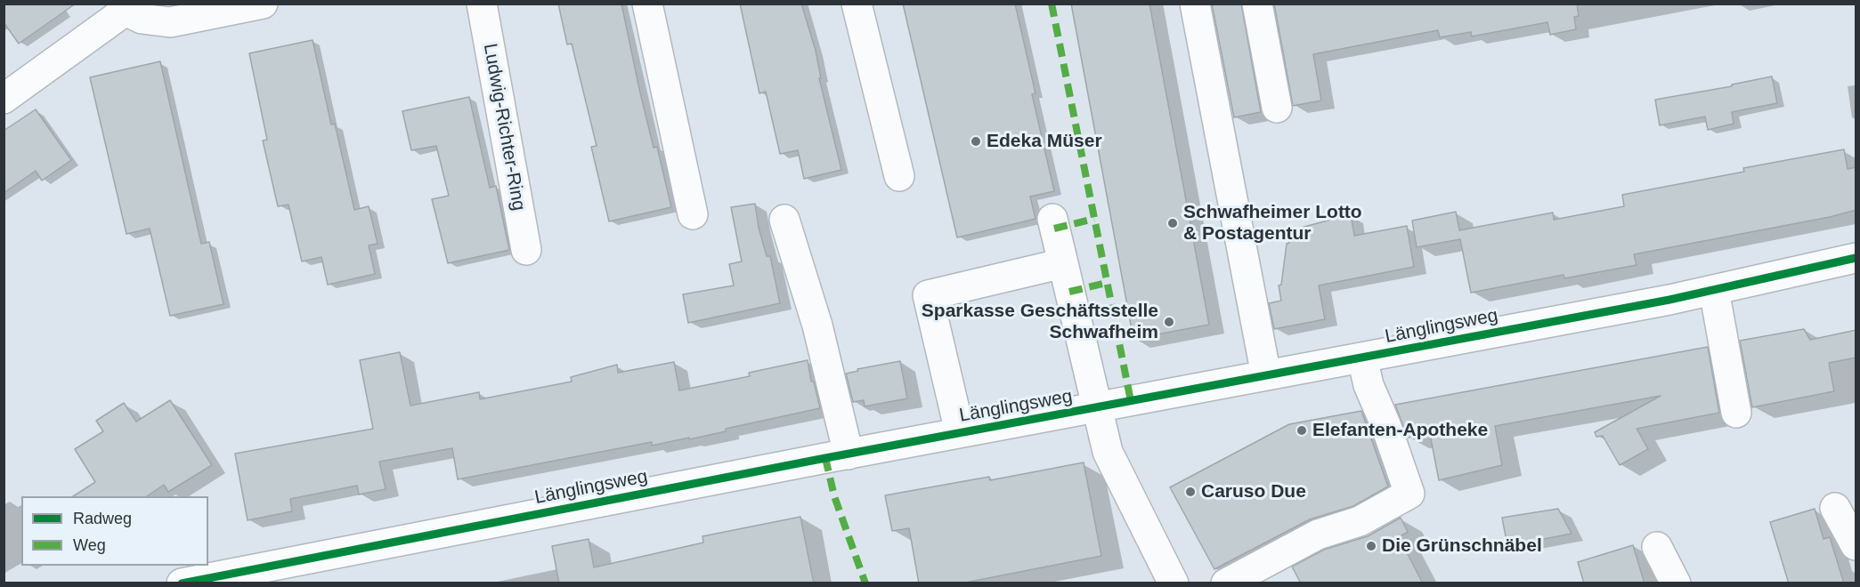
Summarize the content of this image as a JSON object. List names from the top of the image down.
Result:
{
  "streets": {
    "street": ["Ludwig-Richter-Ring", "Länglingsweg"]
  },
  "places": [
    "Edeka Müser",
    "Schwafheimer Lotto & Postagentur",
    "Sparkasse Geschäftsstelle Schwafheim",
    "Elefanten-Apotheke",
    "Caruso Due",
    "Die Grünschnäbel"
  ],
  "legend": ["Radweg", "Weg"]
}
